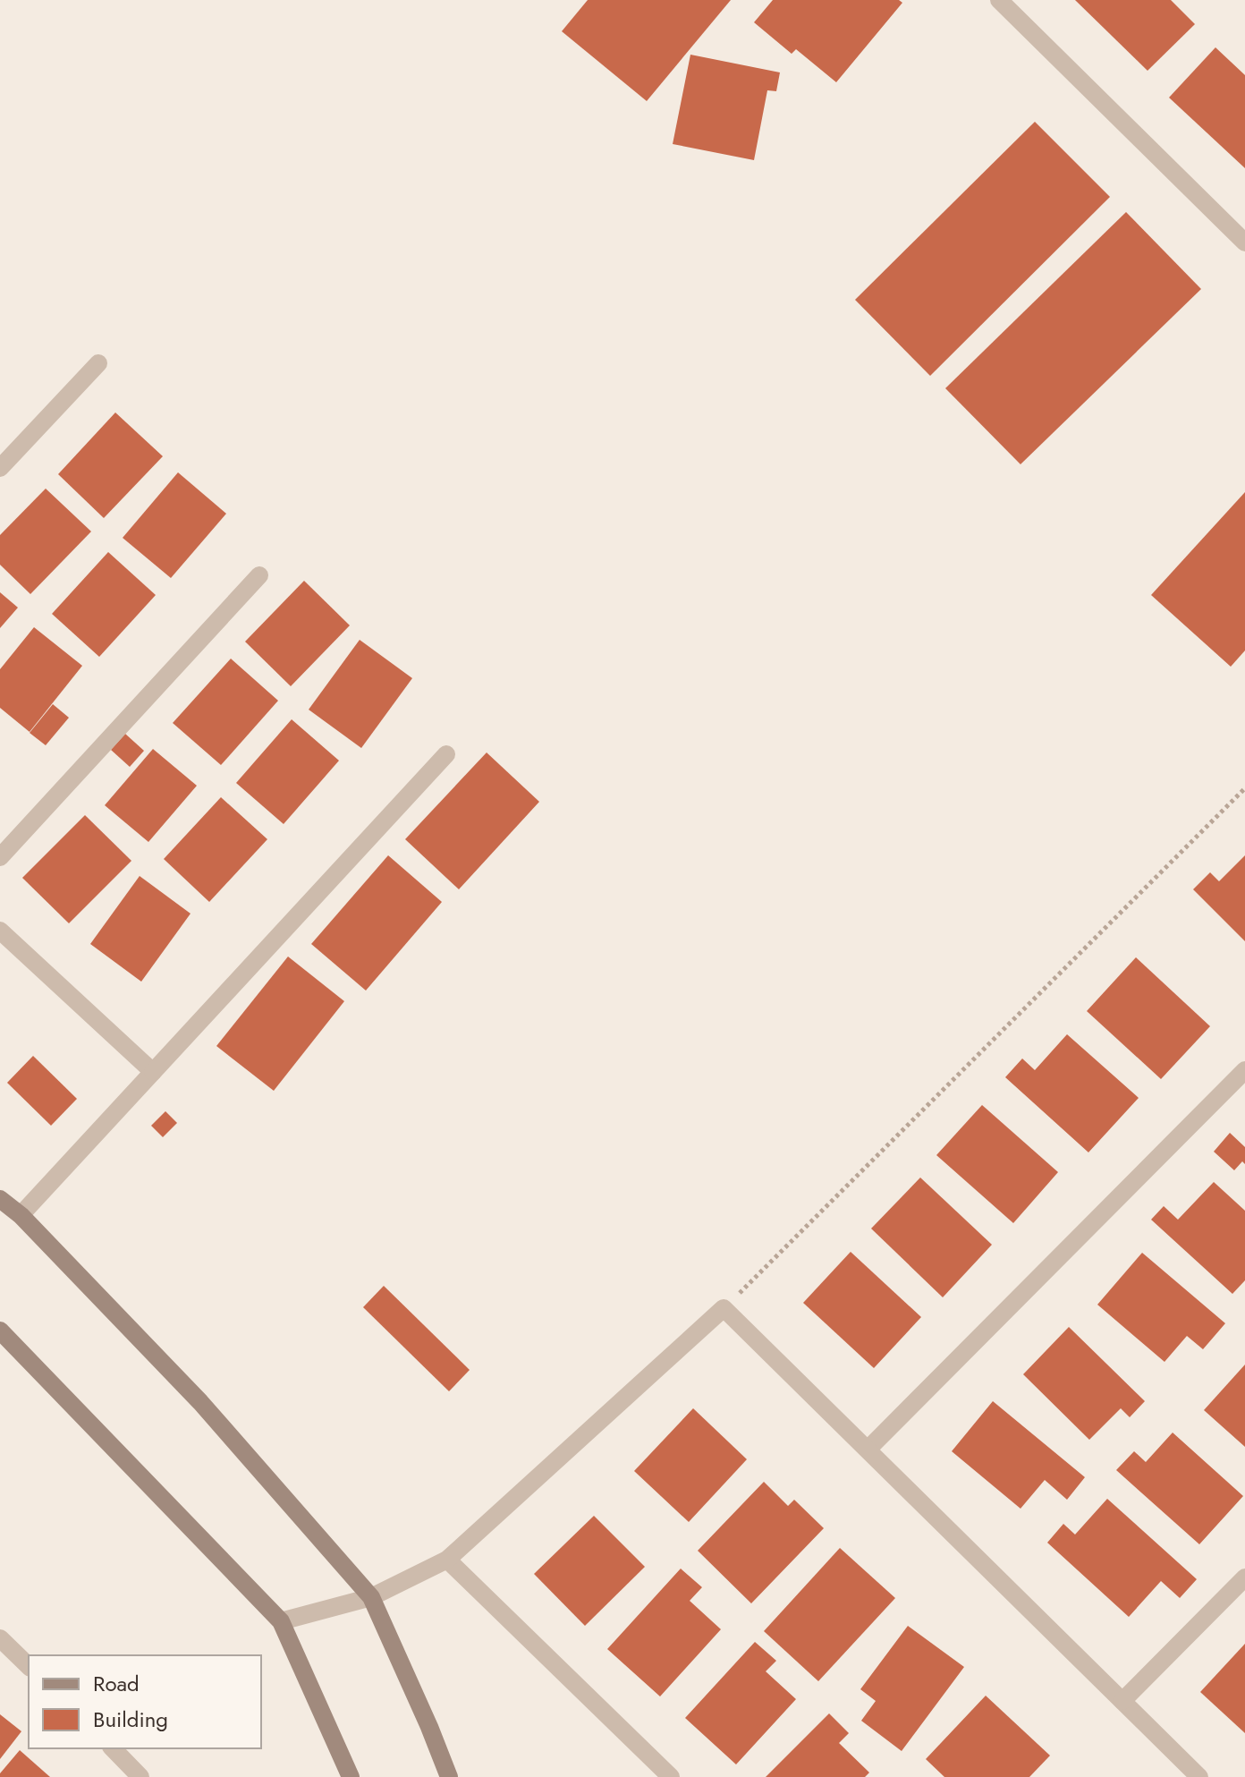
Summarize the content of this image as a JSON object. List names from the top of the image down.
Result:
{
  "legend": ["Road", "Building"]
}
